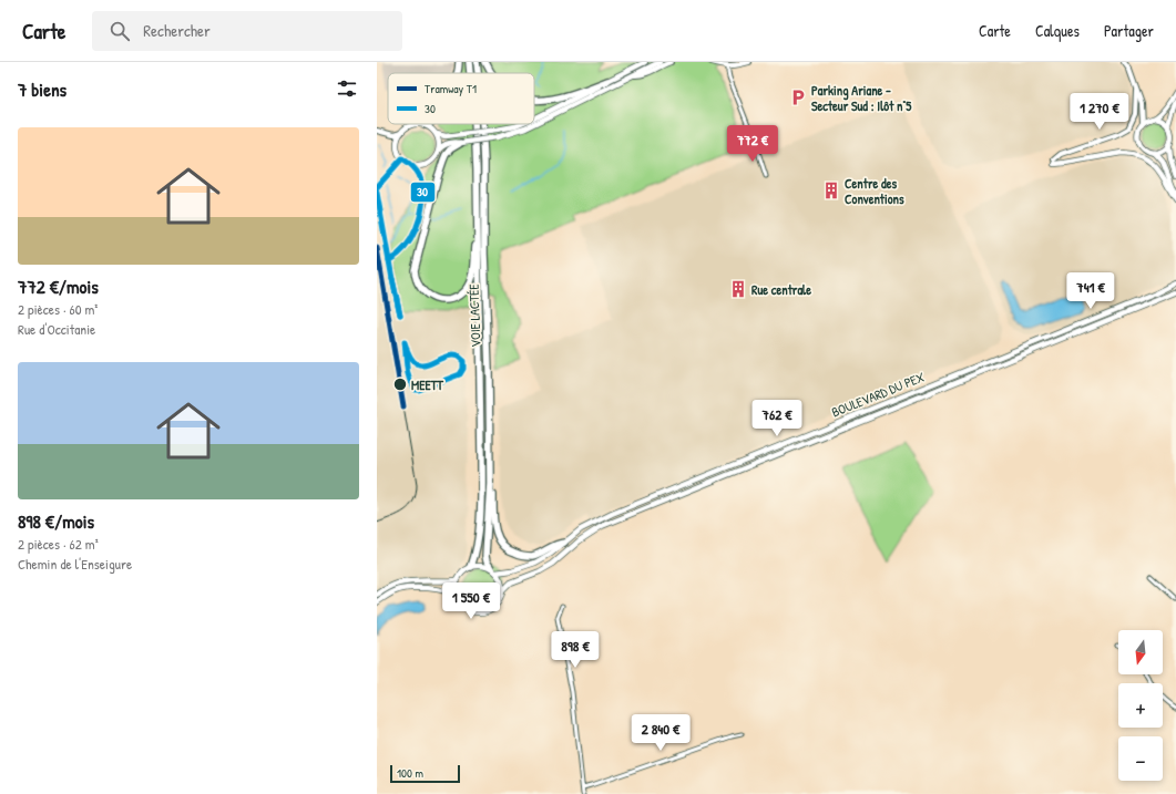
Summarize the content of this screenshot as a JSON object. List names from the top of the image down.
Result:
{
  "streets": {
    "highway": ["VOIE LACTÉE"],
    "main road": ["BOULEVARD DU PEX"]
  },
  "crossings": [
    ["VOIE LACTÉE", "BOULEVARD DU PEX"]
  ],
  "places": {
    "parking": ["Parking Ariane - Secteur Sud : Ilôt n°5"],
    "building": ["Centre des Conventions", "Rue centrale"],
    "other": ["MEETT"]
  },
  "lines": ["transit line 30", "tram line T1"],
  "legend": ["Tramway T1", "30"],
  "scale_bar": "100 m",
  "north": "bottom",
  "page": {
    "header": "Carte",
    "search": "Rechercher",
    "nav": ["Carte", "Calques", "Partager"],
    "heading": "7 biens",
    "price": [
      "1 270 €",
      "772 €",
      "741 €",
      "762 €",
      "1 550 €",
      "898 €",
      "2 840 €"
    ],
    "list": [
      {
        "name": "772 €/mois",
        "note": "2 pièces · 60 m² · Rue d'Occitanie"
      },
      {
        "name": "898 €/mois",
        "note": "2 pièces · 62 m² · Chemin de l'Enseigure"
      }
    ],
    "map_buttons": ["+", "−"],
    "scale": "100 m"
  }
}
